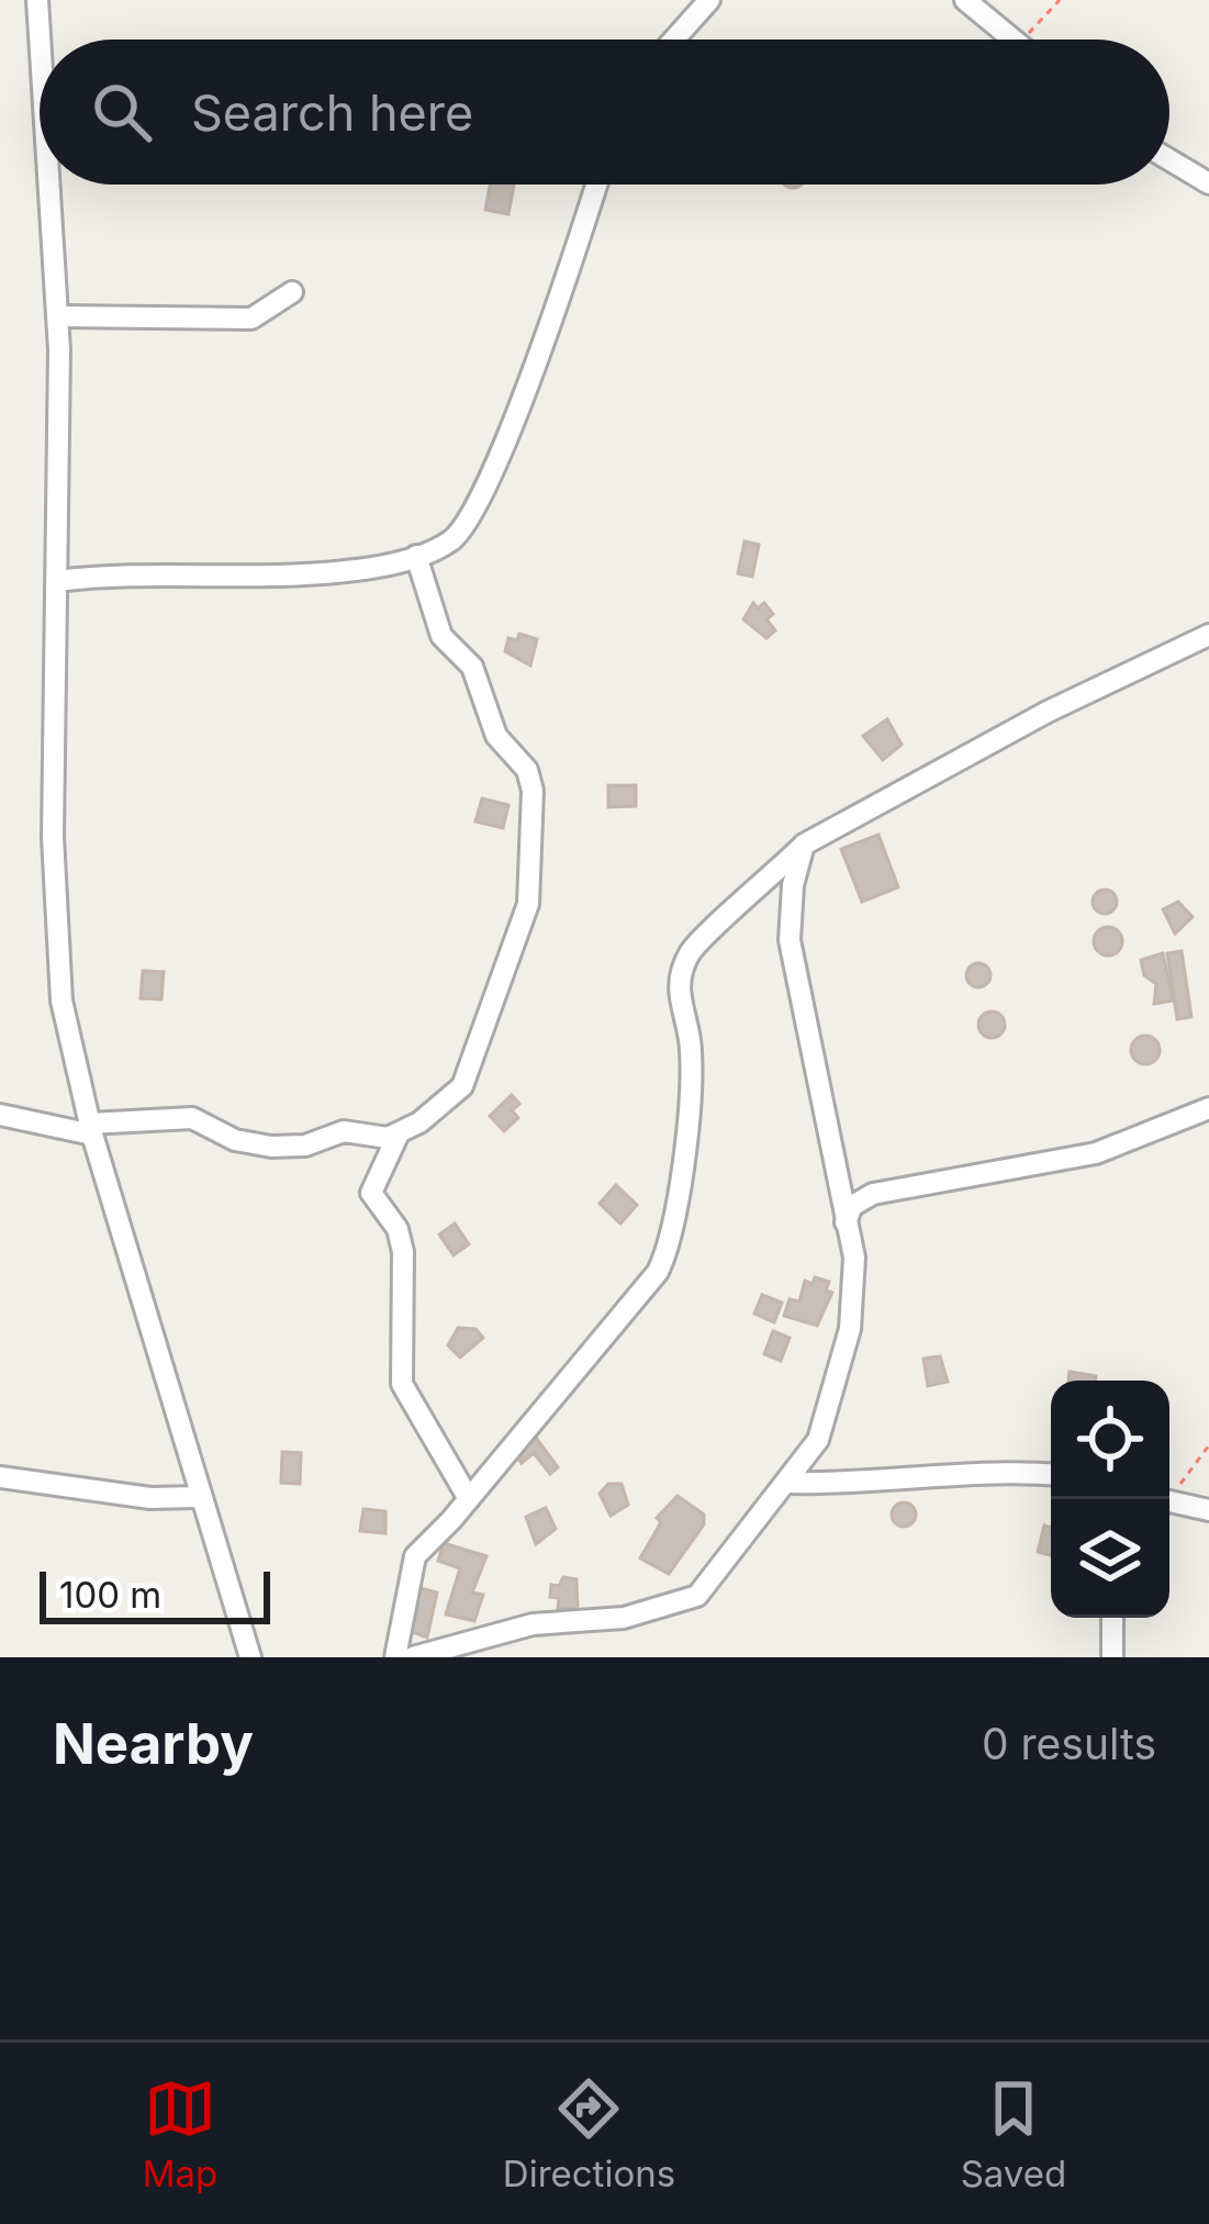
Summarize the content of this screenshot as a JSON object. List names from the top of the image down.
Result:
{
  "scale_bar": "100 m",
  "page": {
    "search": "Search here",
    "scale": "100 m",
    "heading": ["Nearby", "0 results"],
    "nav": ["Map", "Directions", "Saved"]
  }
}
